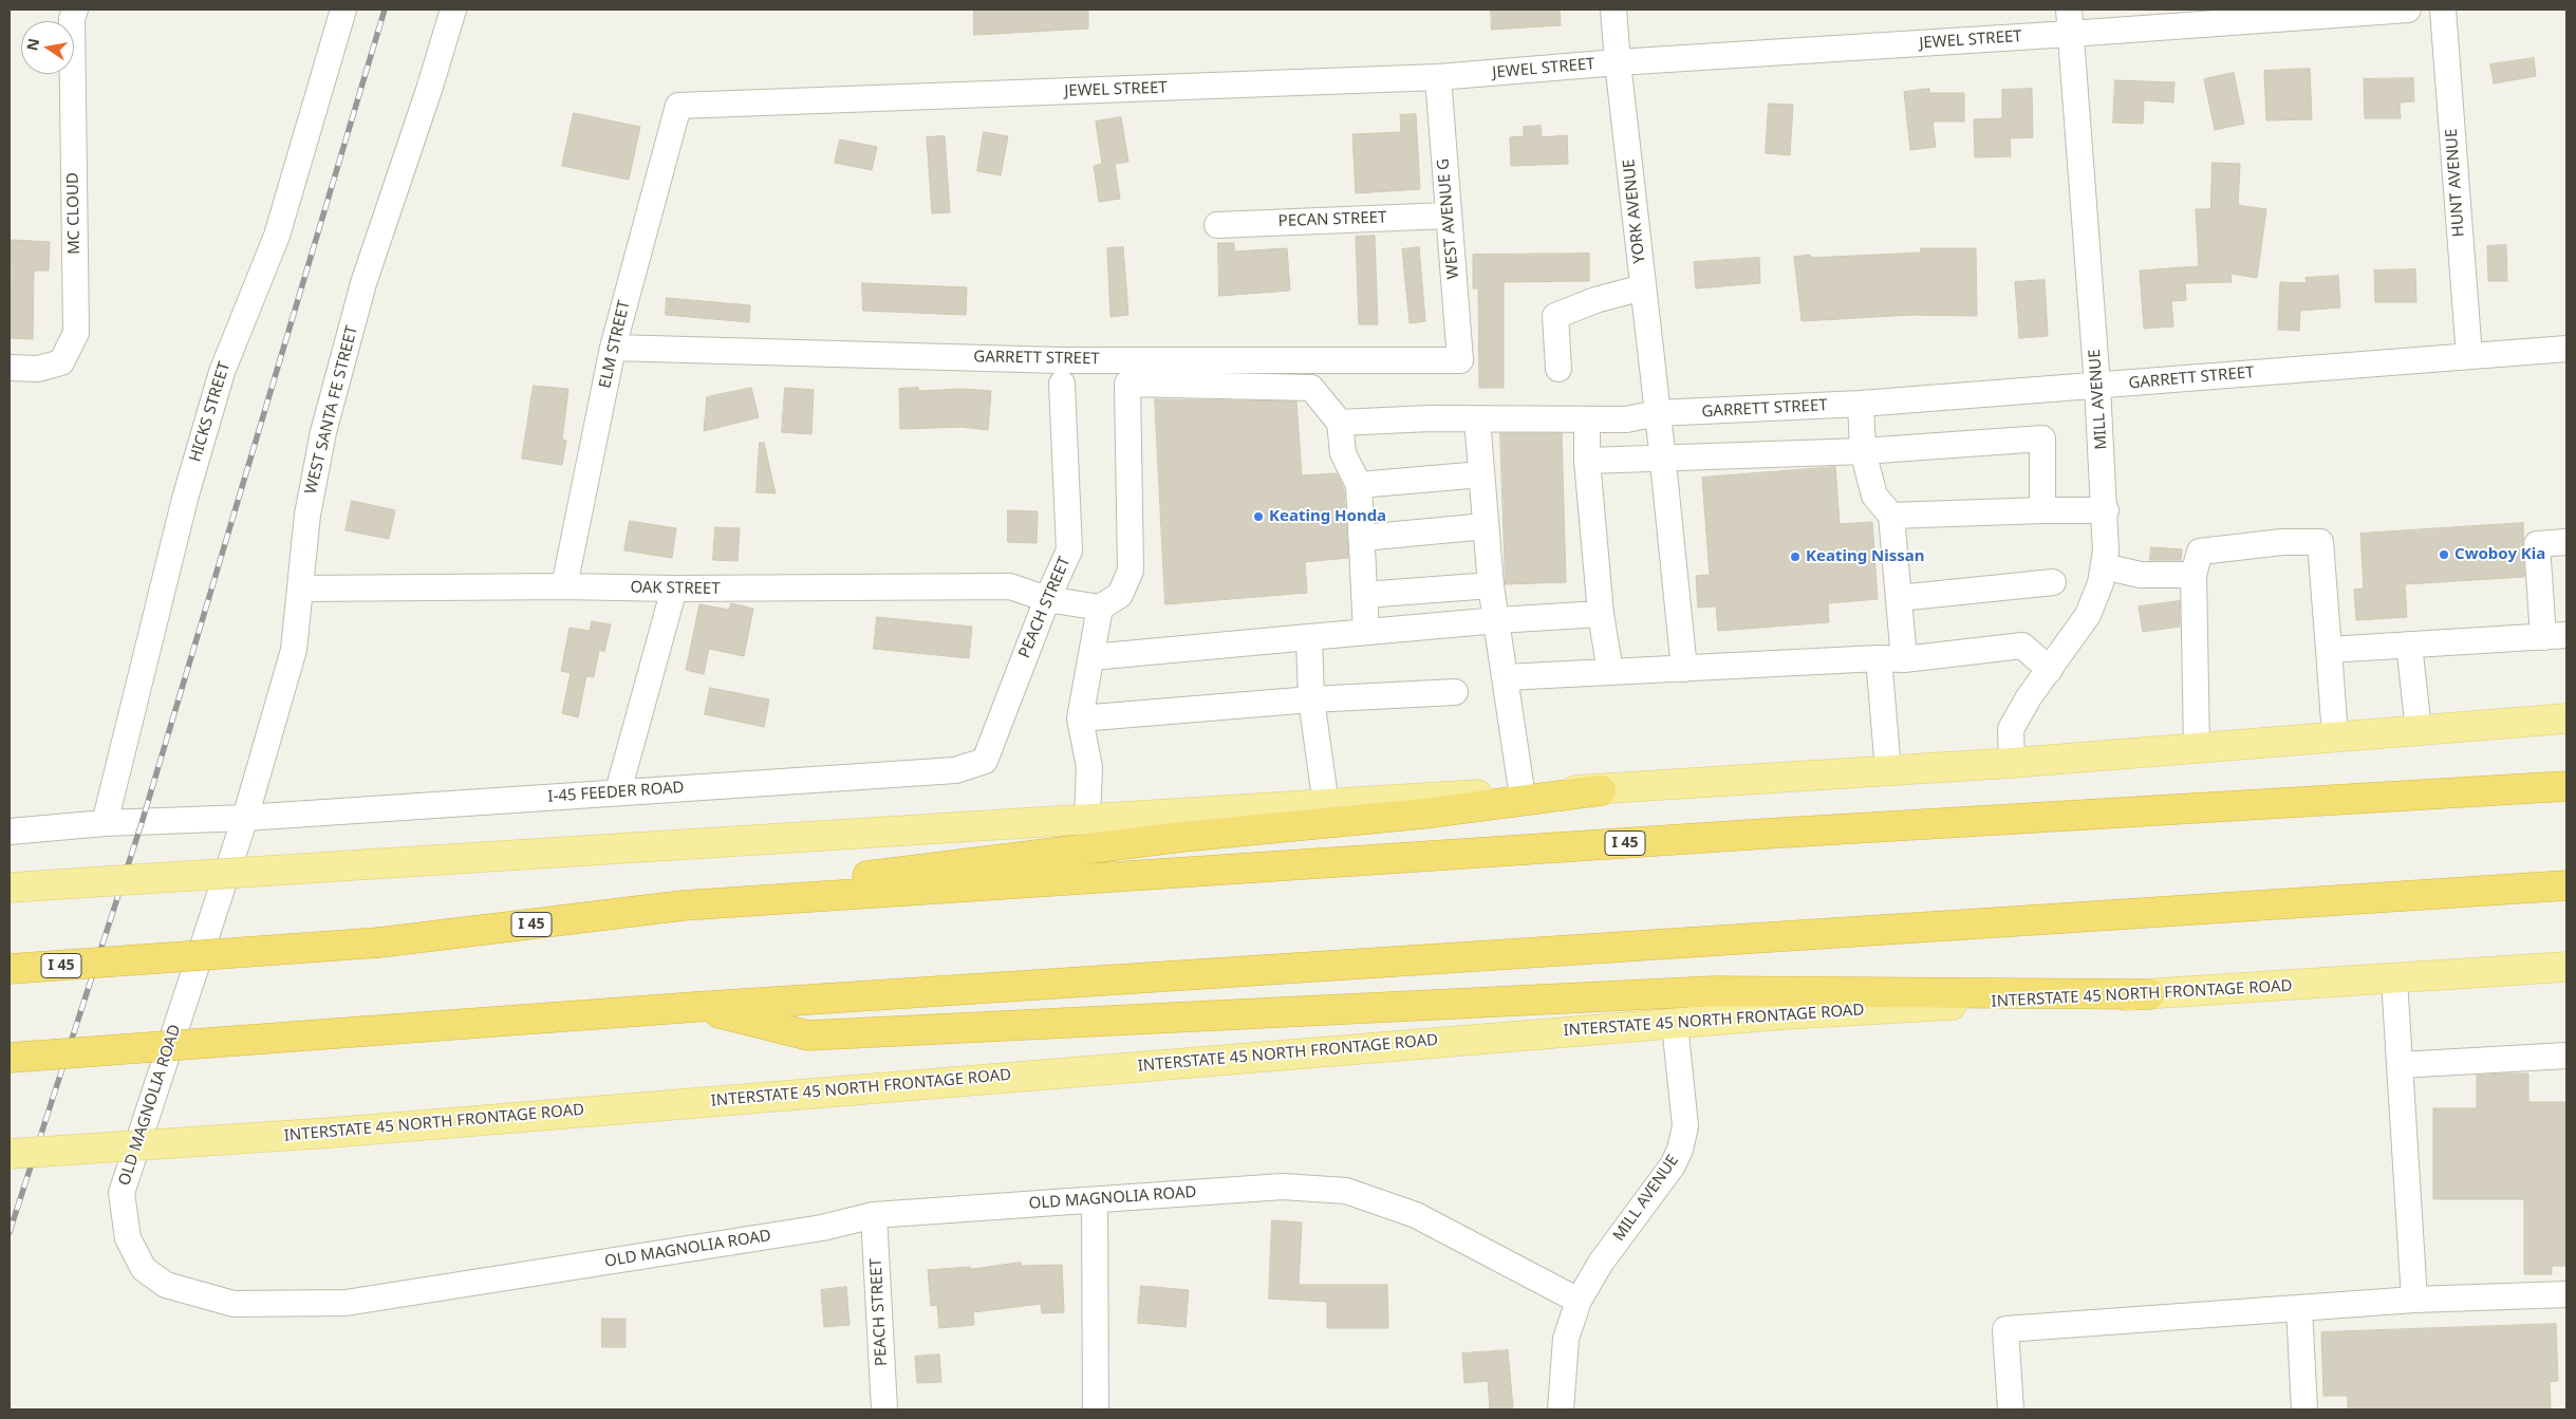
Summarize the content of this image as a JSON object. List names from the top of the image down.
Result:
{
  "streets": {
    "highway": ["I 45"],
    "main road": ["INTERSTATE 45 NORTH FRONTAGE ROAD"],
    "street": [
      "JEWEL STREET",
      "HUNT AVENUE",
      "YORK AVENUE",
      "MC CLOUD",
      "WEST AVENUE G",
      "PECAN STREET",
      "ELM STREET",
      "GARRETT STREET",
      "MILL AVENUE",
      "WEST SANTA FE STREET",
      "HICKS STREET",
      "OAK STREET",
      "PEACH STREET",
      "I-45 FEEDER ROAD",
      "OLD MAGNOLIA ROAD"
    ]
  },
  "crossings": [
    ["JEWEL STREET", "YORK AVENUE"],
    ["JEWEL STREET", "WEST AVENUE G"],
    ["JEWEL STREET", "ELM STREET"],
    ["JEWEL STREET", "MILL AVENUE"],
    ["HUNT AVENUE", "GARRETT STREET"],
    ["YORK AVENUE", "GARRETT STREET"],
    ["WEST AVENUE G", "PECAN STREET"],
    ["WEST AVENUE G", "GARRETT STREET"],
    ["ELM STREET", "GARRETT STREET"],
    ["ELM STREET", "OAK STREET"],
    ["GARRETT STREET", "MILL AVENUE"],
    ["MILL AVENUE", "INTERSTATE 45 NORTH FRONTAGE ROAD"],
    ["MILL AVENUE", "OLD MAGNOLIA ROAD"],
    ["WEST SANTA FE STREET", "OAK STREET"],
    ["WEST SANTA FE STREET", "I-45 FEEDER ROAD"],
    ["WEST SANTA FE STREET", "OLD MAGNOLIA ROAD"],
    ["HICKS STREET", "I-45 FEEDER ROAD"],
    ["OAK STREET", "PEACH STREET"],
    ["PEACH STREET", "I-45 FEEDER ROAD"],
    ["PEACH STREET", "OLD MAGNOLIA ROAD"],
    ["I-45 FEEDER ROAD", "OLD MAGNOLIA ROAD"]
  ],
  "places": ["Keating Honda", "Cwoboy Kia", "Keating Nissan"],
  "north": "left"
}
